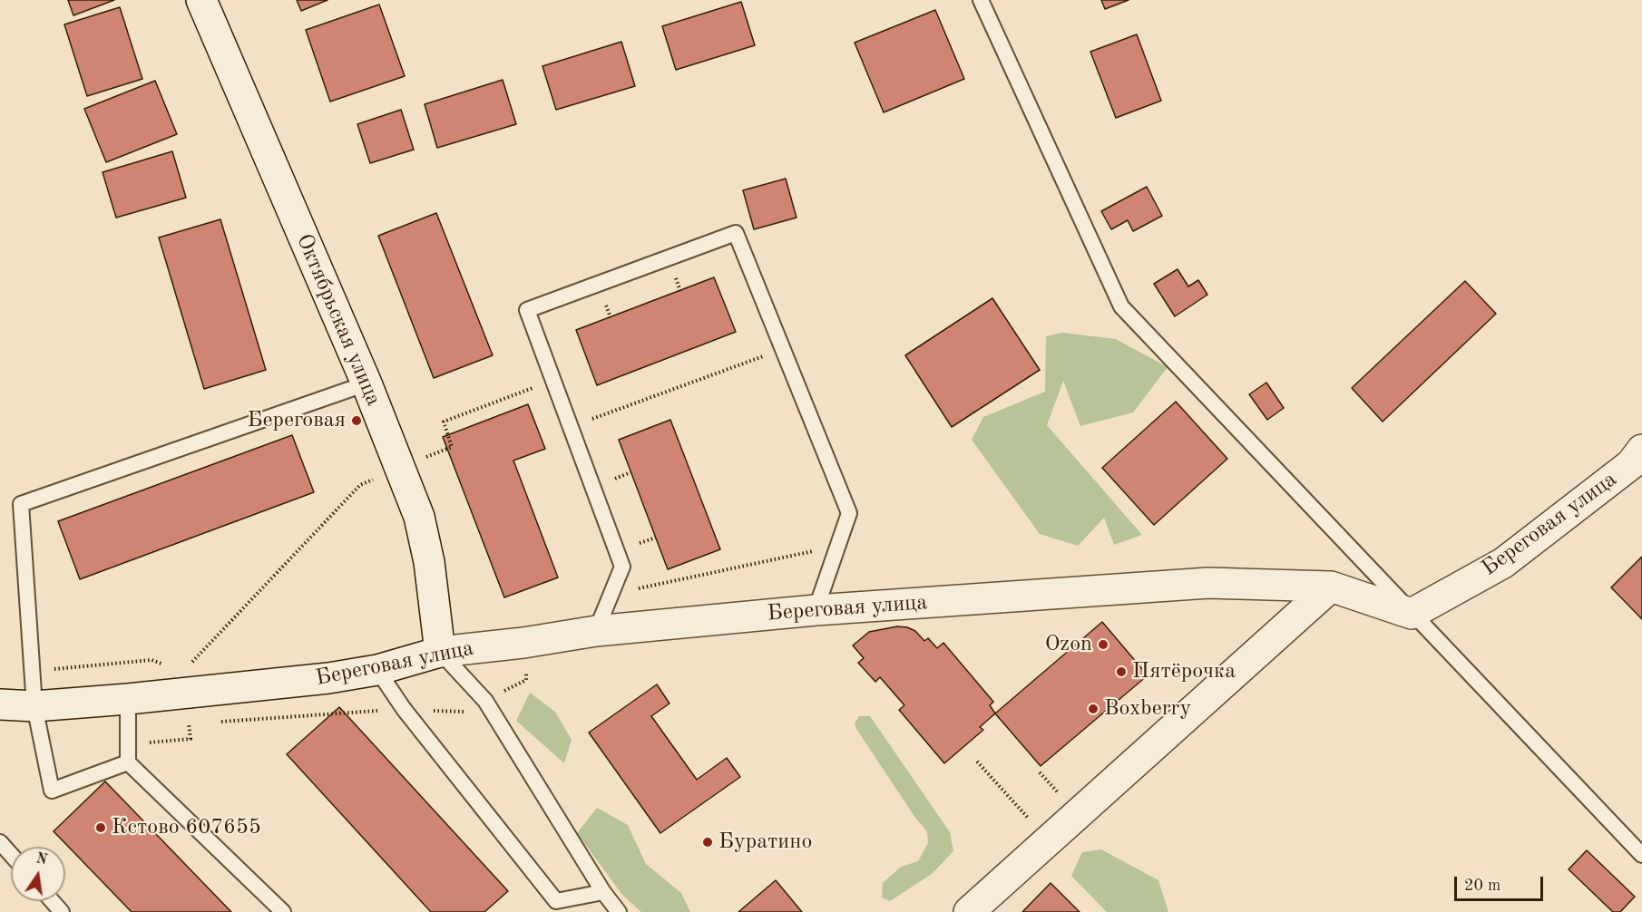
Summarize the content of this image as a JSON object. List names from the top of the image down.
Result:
{
  "streets": {
    "street": ["Октябрьская улица", "Береговая улица"]
  },
  "crossings": [
    ["Октябрьская улица", "Береговая улица"]
  ],
  "places": [
    "Береговая",
    "Ozon",
    "Пятёрочка",
    "Boxberry",
    "Кстово 607655",
    "Буратино"
  ],
  "scale_bar": "20 m",
  "north": "top"
}
